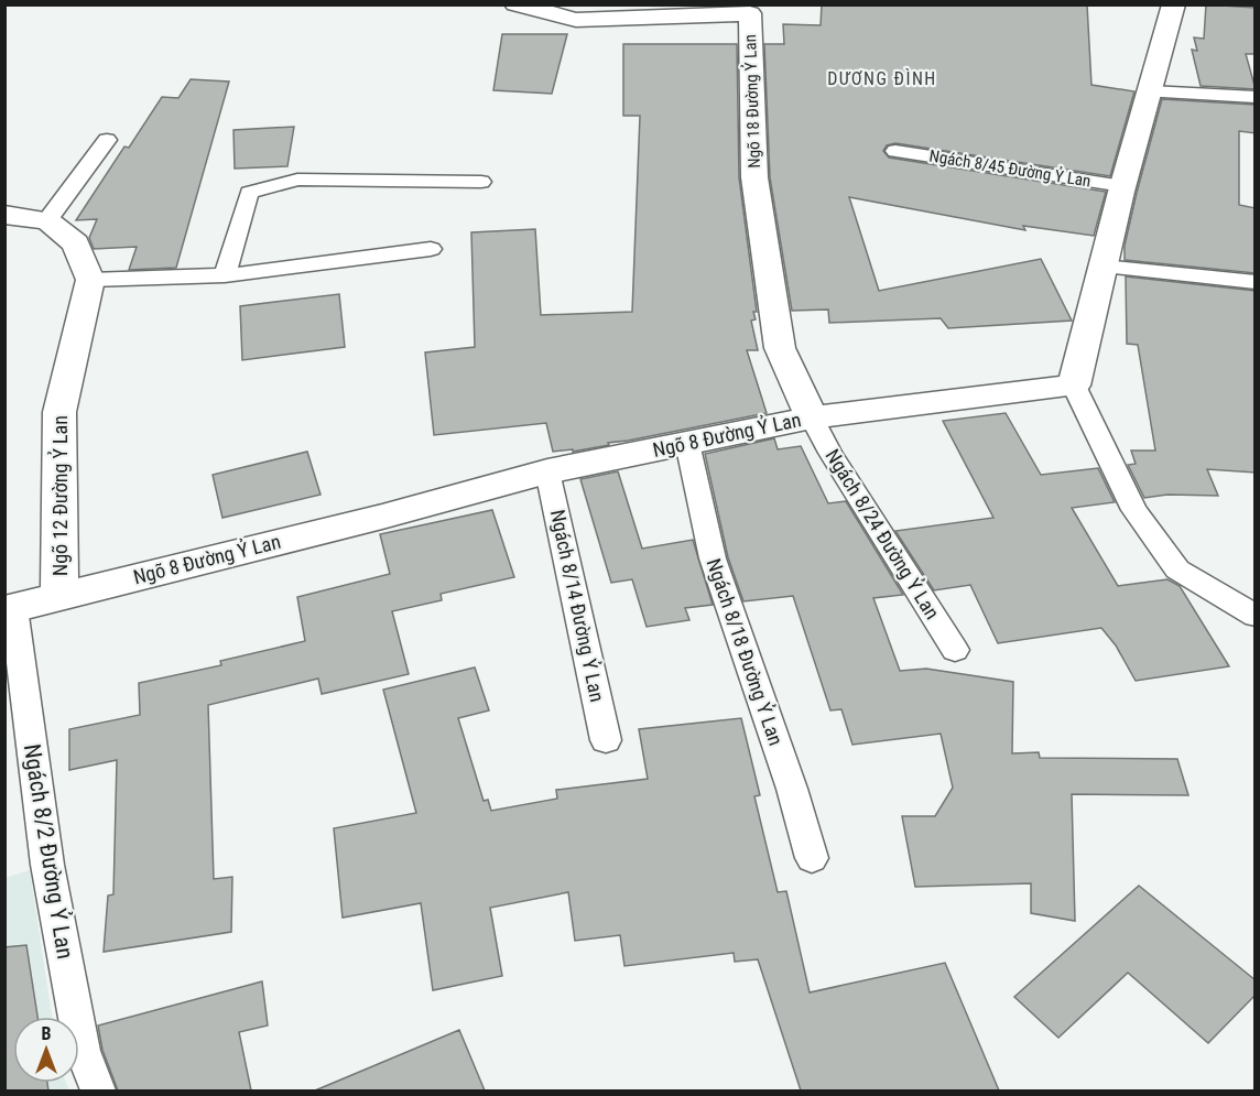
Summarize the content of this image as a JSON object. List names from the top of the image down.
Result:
{
  "streets": {
    "street": ["Ngõ 18 Đường Ỷ Lan", "Ngõ 8 Đường Ỷ Lan", "Ngõ 12 Đường Ỷ Lan"],
    "lane": [
      "Ngách 8/45 Đường Ỷ Lan",
      "Ngách 8/24 Đường Ỷ Lan",
      "Ngách 8/14 Đường Ỷ Lan",
      "Ngách 8/18 Đường Ỷ Lan",
      "Ngách 8/2 Đường Ỷ Lan"
    ]
  },
  "crossings": [
    ["Ngõ 18 Đường Ỷ Lan", "Ngõ 8 Đường Ỷ Lan"],
    ["Ngõ 18 Đường Ỷ Lan", "Ngách 8/24 Đường Ỷ Lan"],
    ["Ngõ 8 Đường Ỷ Lan", "Ngõ 12 Đường Ỷ Lan"],
    ["Ngõ 8 Đường Ỷ Lan", "Ngách 8/24 Đường Ỷ Lan"],
    ["Ngõ 8 Đường Ỷ Lan", "Ngách 8/14 Đường Ỷ Lan"],
    ["Ngõ 8 Đường Ỷ Lan", "Ngách 8/18 Đường Ỷ Lan"],
    ["Ngõ 8 Đường Ỷ Lan", "Ngách 8/2 Đường Ỷ Lan"]
  ],
  "districts": ["DƯƠNG ĐÌNH"],
  "north": "top"
}
